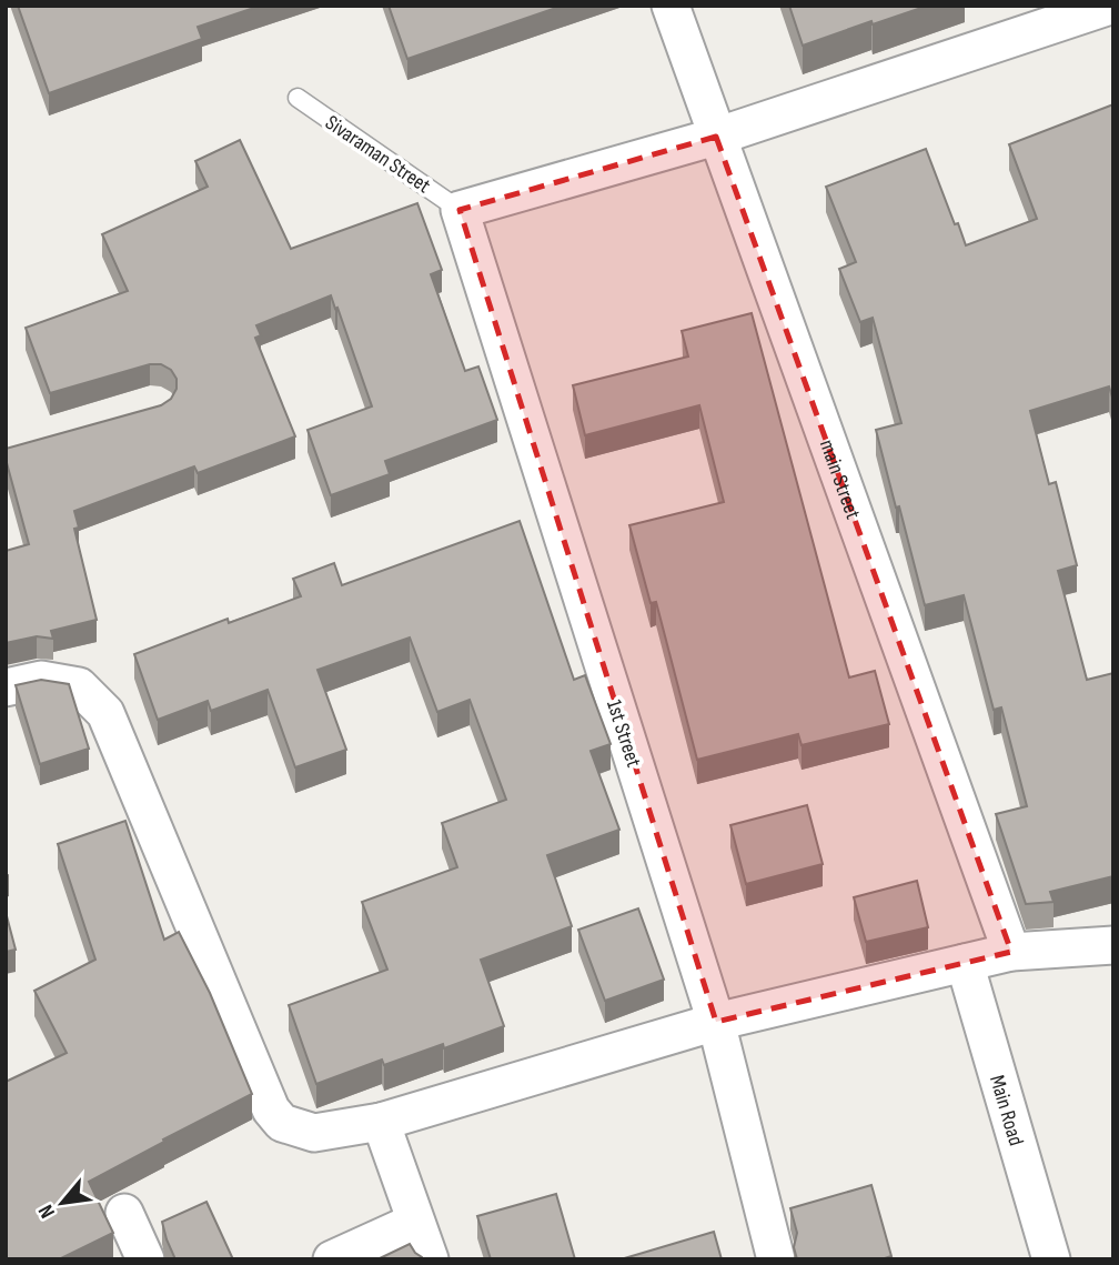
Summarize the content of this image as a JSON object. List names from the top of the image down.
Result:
{
  "streets": {
    "street": ["main Street", "1st Street", "Main Road"],
    "lane": ["Sivaraman Street"]
  },
  "crossings": [
    ["Sivaraman Street", "1st Street"]
  ],
  "north": "bottom left"
}
